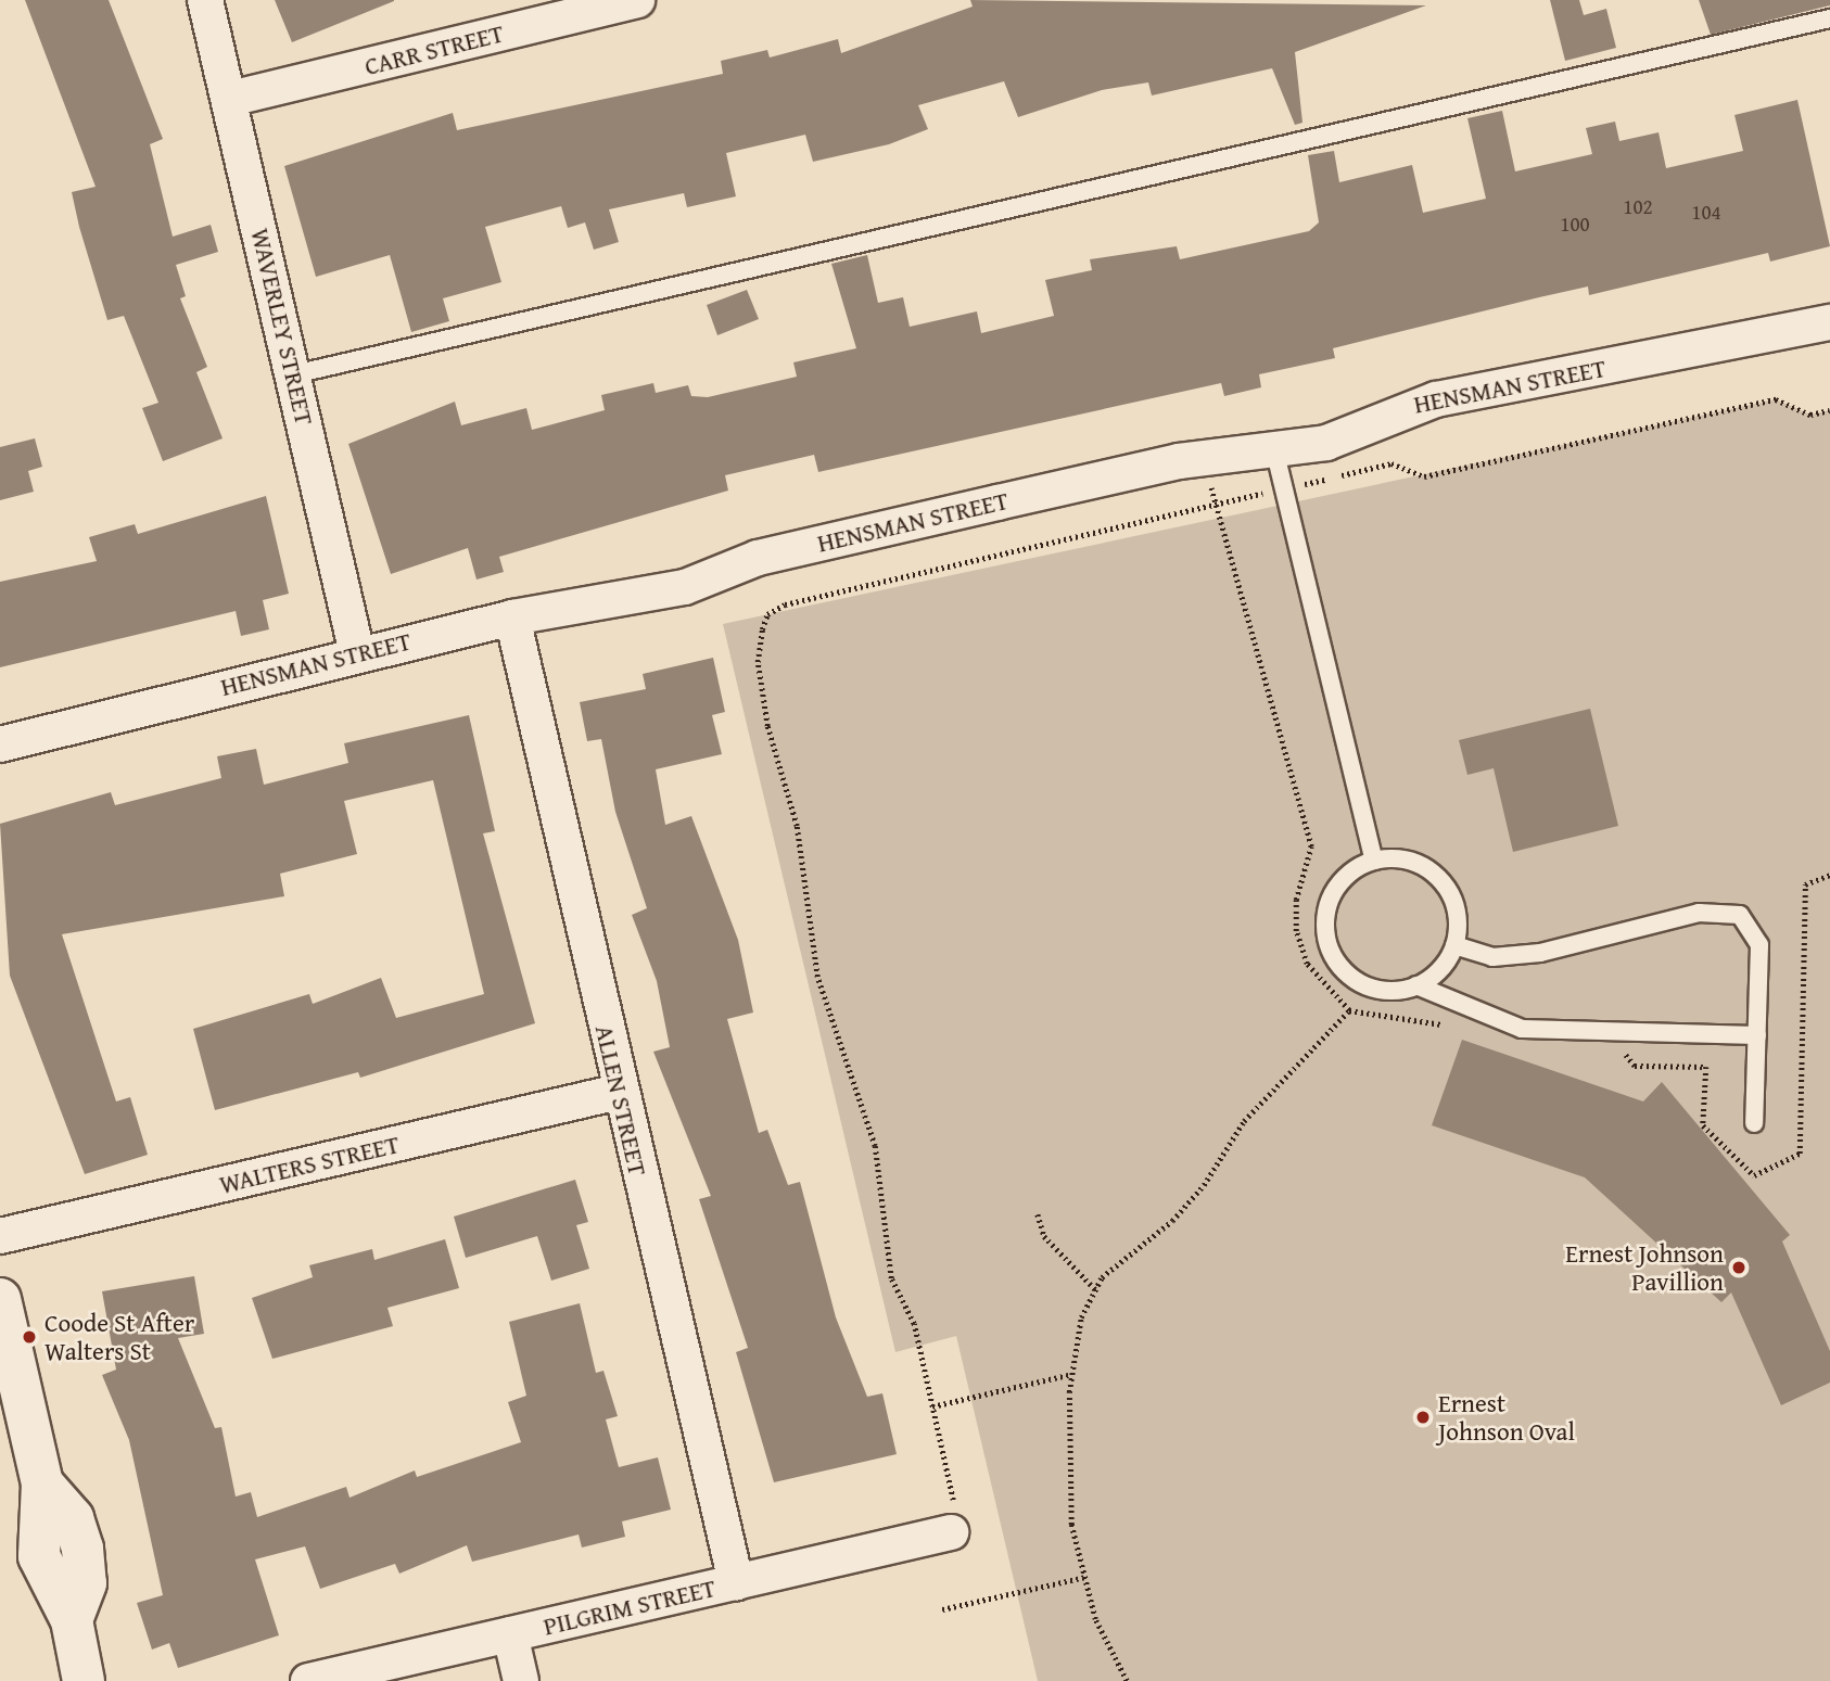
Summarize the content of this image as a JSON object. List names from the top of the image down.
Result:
{
  "streets": {
    "street": [
      "CARR STREET",
      "WAVERLEY STREET",
      "HENSMAN STREET",
      "ALLEN STREET",
      "WALTERS STREET",
      "PILGRIM STREET"
    ]
  },
  "crossings": [
    ["CARR STREET", "WAVERLEY STREET"],
    ["WAVERLEY STREET", "HENSMAN STREET"],
    ["HENSMAN STREET", "ALLEN STREET"],
    ["ALLEN STREET", "WALTERS STREET"],
    ["ALLEN STREET", "PILGRIM STREET"]
  ],
  "places": ["Ernest Johnson Pavillion", "Coode St After Walters St", "Ernest Johnson Oval"],
  "house_numbers": ["102", "104", "100"]
}
